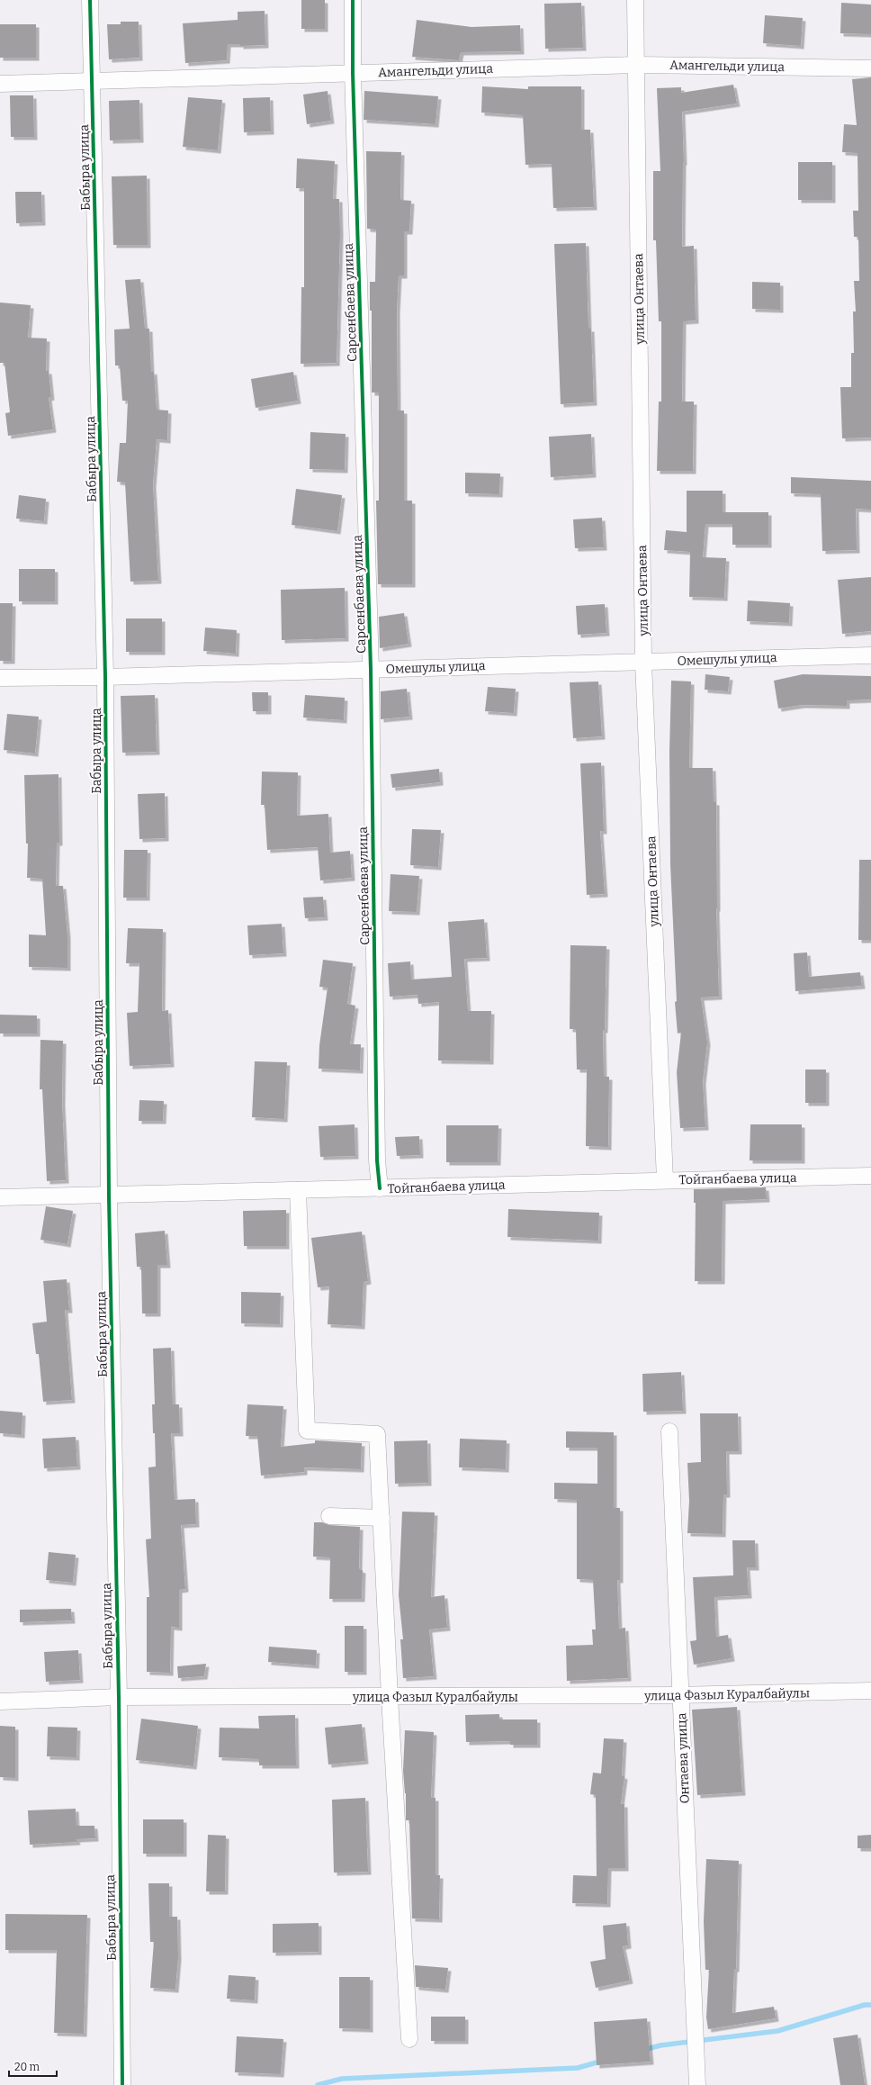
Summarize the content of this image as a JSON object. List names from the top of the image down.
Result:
{
  "streets": {
    "street": [
      "Амангельди улица",
      "Бабыра улица",
      "улица Онтаева",
      "Сарсенбаева улица",
      "Омешулы улица",
      "Тойганбаева улица",
      "улица Фазыл Куралбайулы",
      "Онтаева улица"
    ]
  },
  "crossings": [
    ["Амангельди улица", "Бабыра улица"],
    ["Амангельди улица", "улица Онтаева"],
    ["Амангельди улица", "Сарсенбаева улица"],
    ["Бабыра улица", "Омешулы улица"],
    ["Бабыра улица", "Тойганбаева улица"],
    ["Бабыра улица", "улица Фазыл Куралбайулы"],
    ["улица Онтаева", "Омешулы улица"],
    ["улица Онтаева", "Тойганбаева улица"],
    ["Сарсенбаева улица", "Омешулы улица"],
    ["Сарсенбаева улица", "Тойганбаева улица"],
    ["улица Фазыл Куралбайулы", "Онтаева улица"]
  ],
  "scale_bar": "20 m"
}
